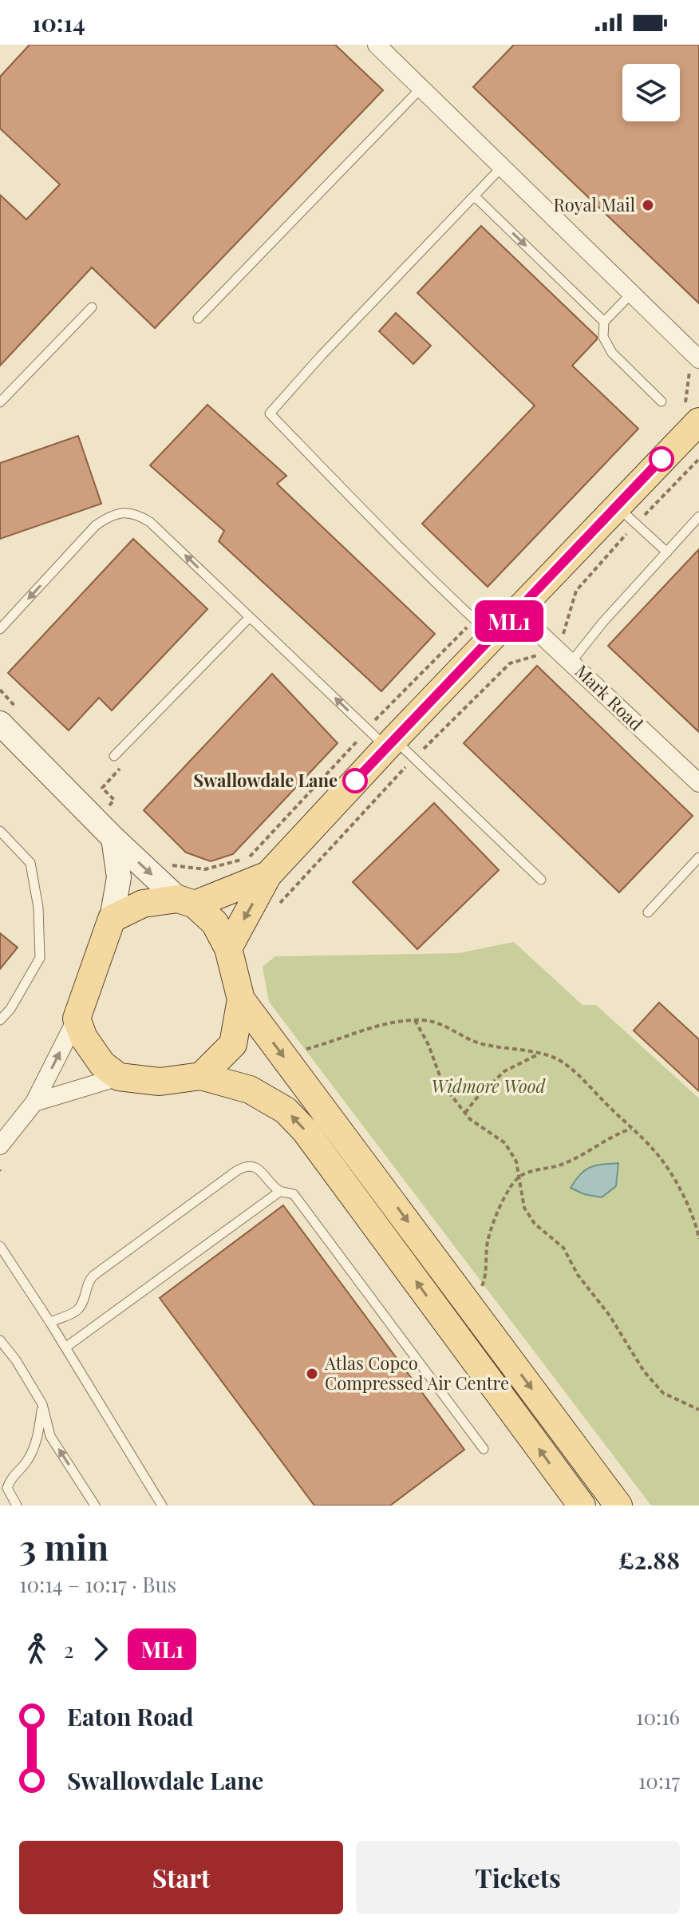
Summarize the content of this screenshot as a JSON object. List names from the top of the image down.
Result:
{
  "streets": {
    "street": ["Mark Road"]
  },
  "parks": ["Widmore Wood"],
  "places": ["Royal Mail", "Swallowdale Lane", "Atlas Copco Compressed Air Centre"],
  "lines": ["bus line ML1"],
  "page": {
    "status": "10:14",
    "on_map": "ML1",
    "heading": ["3 min", "10:14 – 10:17 · Bus", "£2.88"],
    "legs": ["2", "ML1"],
    "list": [
      {
        "name": "Eaton Road",
        "value": "10:16"
      },
      {
        "name": "Swallowdale Lane",
        "value": "10:17"
      }
    ],
    "buttons": ["Start", "Tickets"]
  }
}
